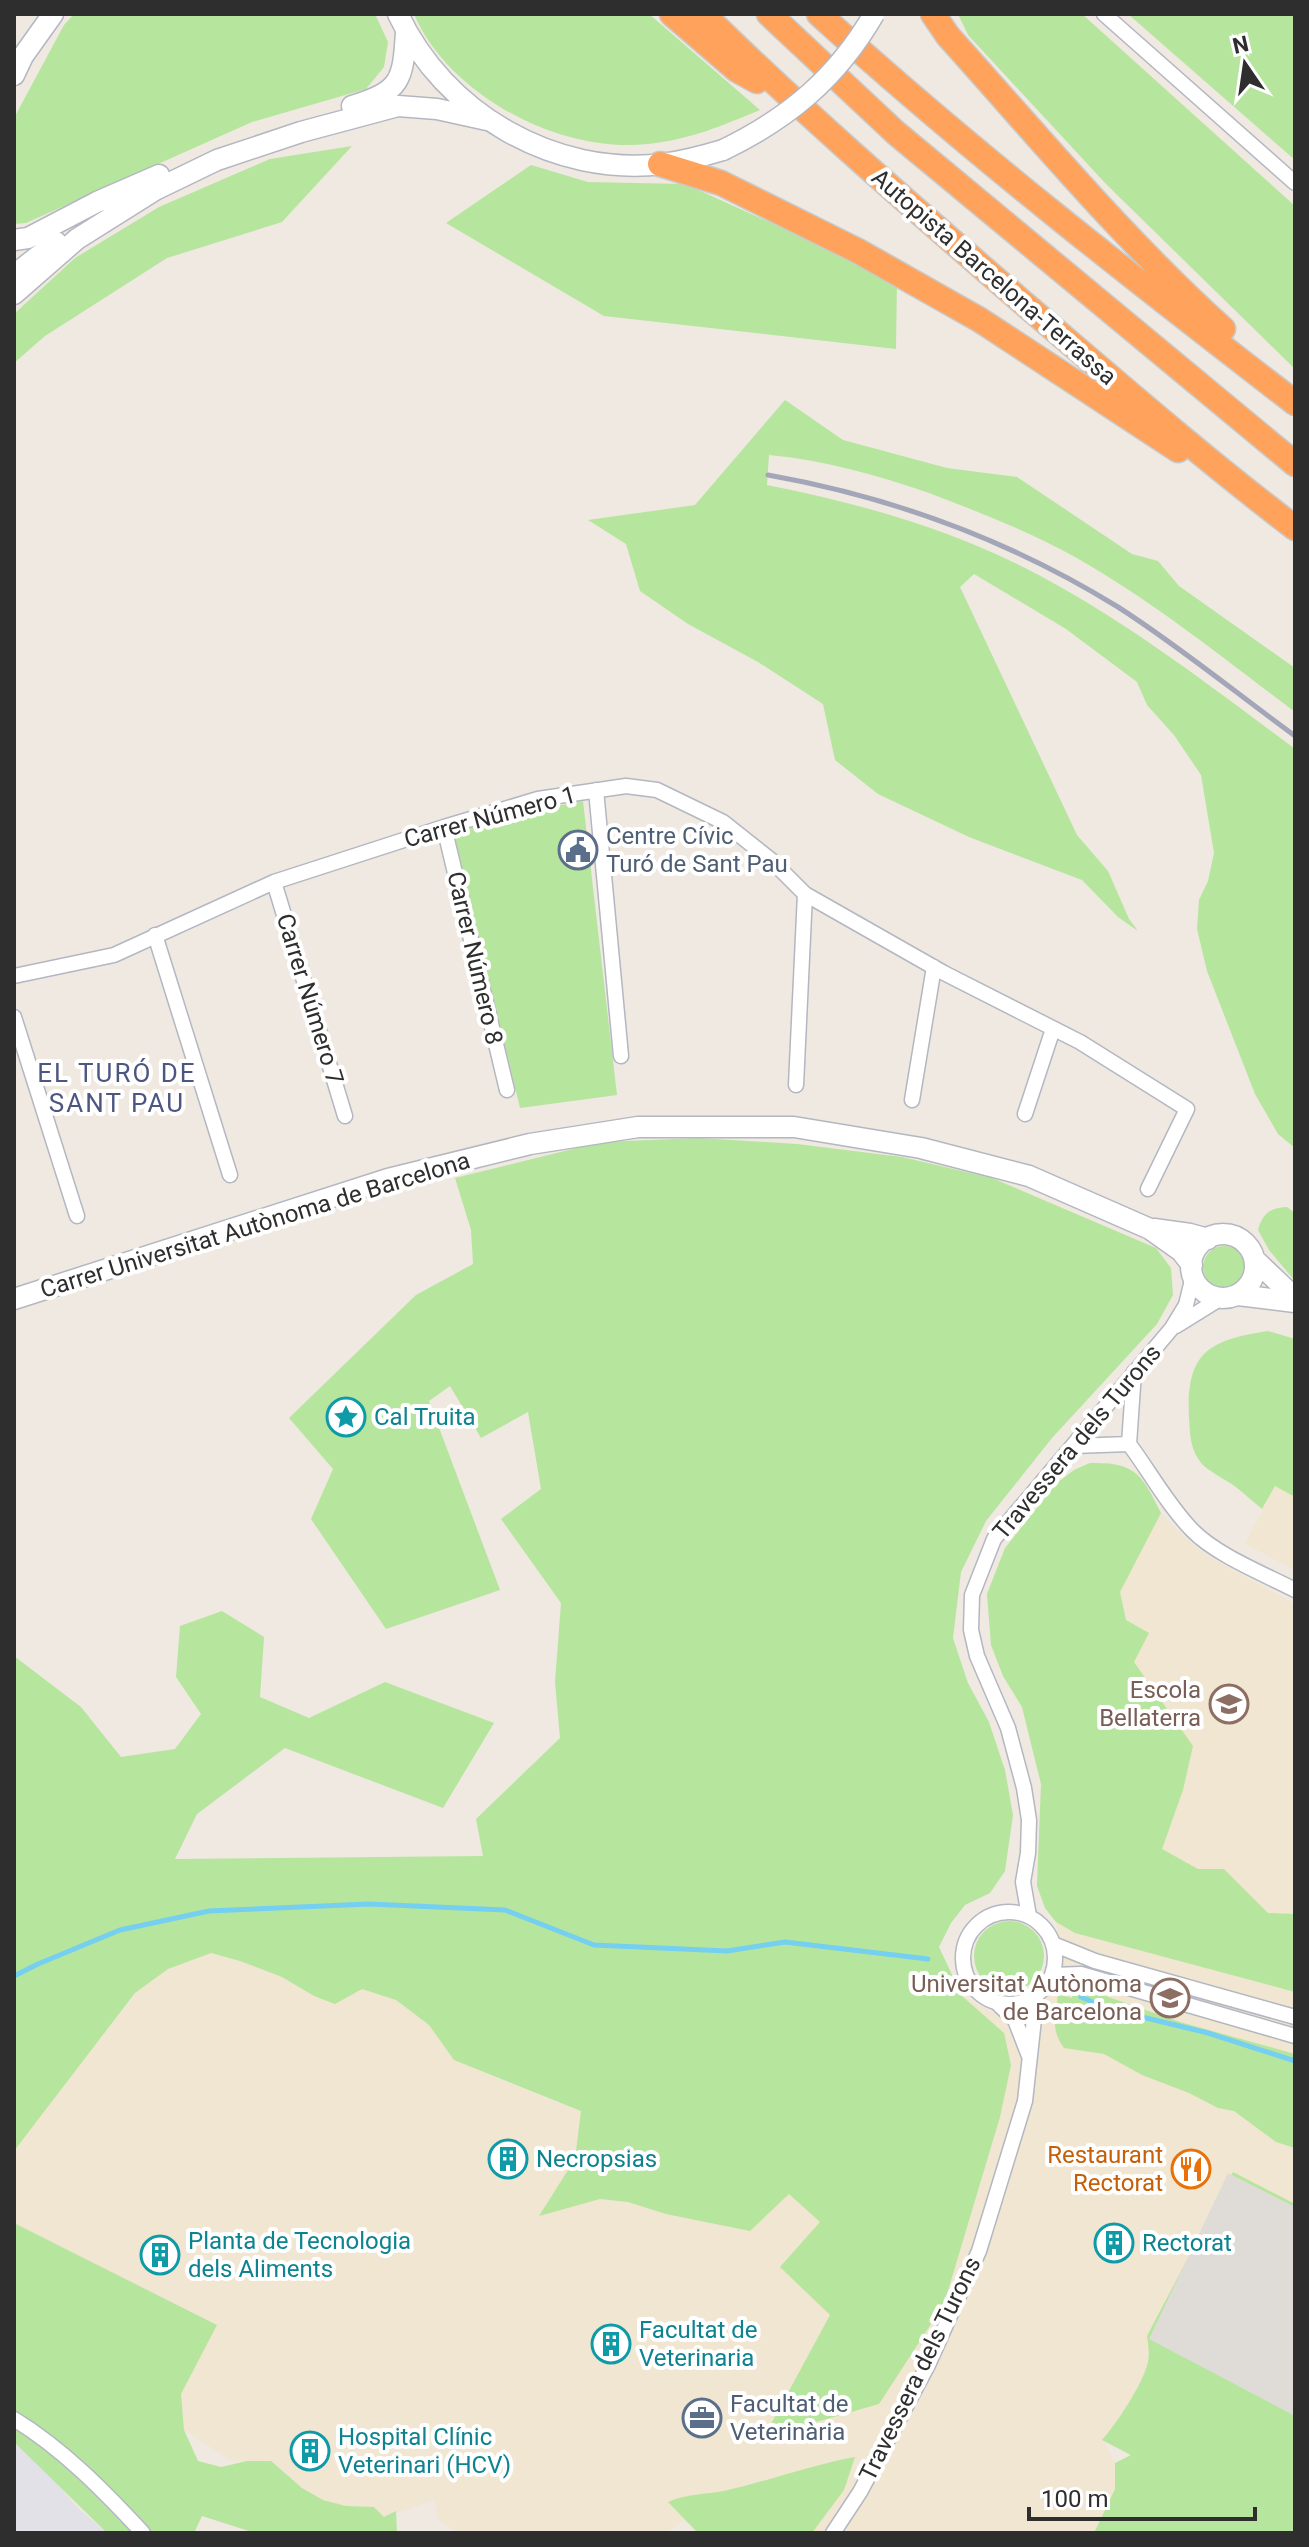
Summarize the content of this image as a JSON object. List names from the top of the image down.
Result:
{
  "streets": {
    "highway": ["Autopista Barcelona-Terrassa"],
    "street": [
      "Carrer Número 1",
      "Carrer Número 8",
      "Carrer Número 7",
      "Carrer Universitat Autònoma de Barcelona",
      "Travessera dels Turons"
    ]
  },
  "crossings": [
    ["Carrer Número 1", "Carrer Número 8"],
    ["Carrer Número 1", "Carrer Número 7"],
    ["Carrer Universitat Autònoma de Barcelona", "Travessera dels Turons"]
  ],
  "districts": ["EL TURÓ DE SANT PAU"],
  "places": {
    "public building": ["Centre Cívic Turó de Sant Pau"],
    "place": ["Cal Truita"],
    "school or university": ["Escola Bellaterra", "Universitat Autònoma de Barcelona"],
    "building": [
      "Necropsias",
      "Rectorat",
      "Planta de Tecnologia dels Aliments",
      "Facultat de Veterinaria",
      "Hospital Clínic Veterinari (HCV)"
    ],
    "restaurant": ["Restaurant Rectorat"],
    "office": ["Facultat de Veterinària"]
  },
  "scale_bar": "100 m",
  "north": "top"
}
